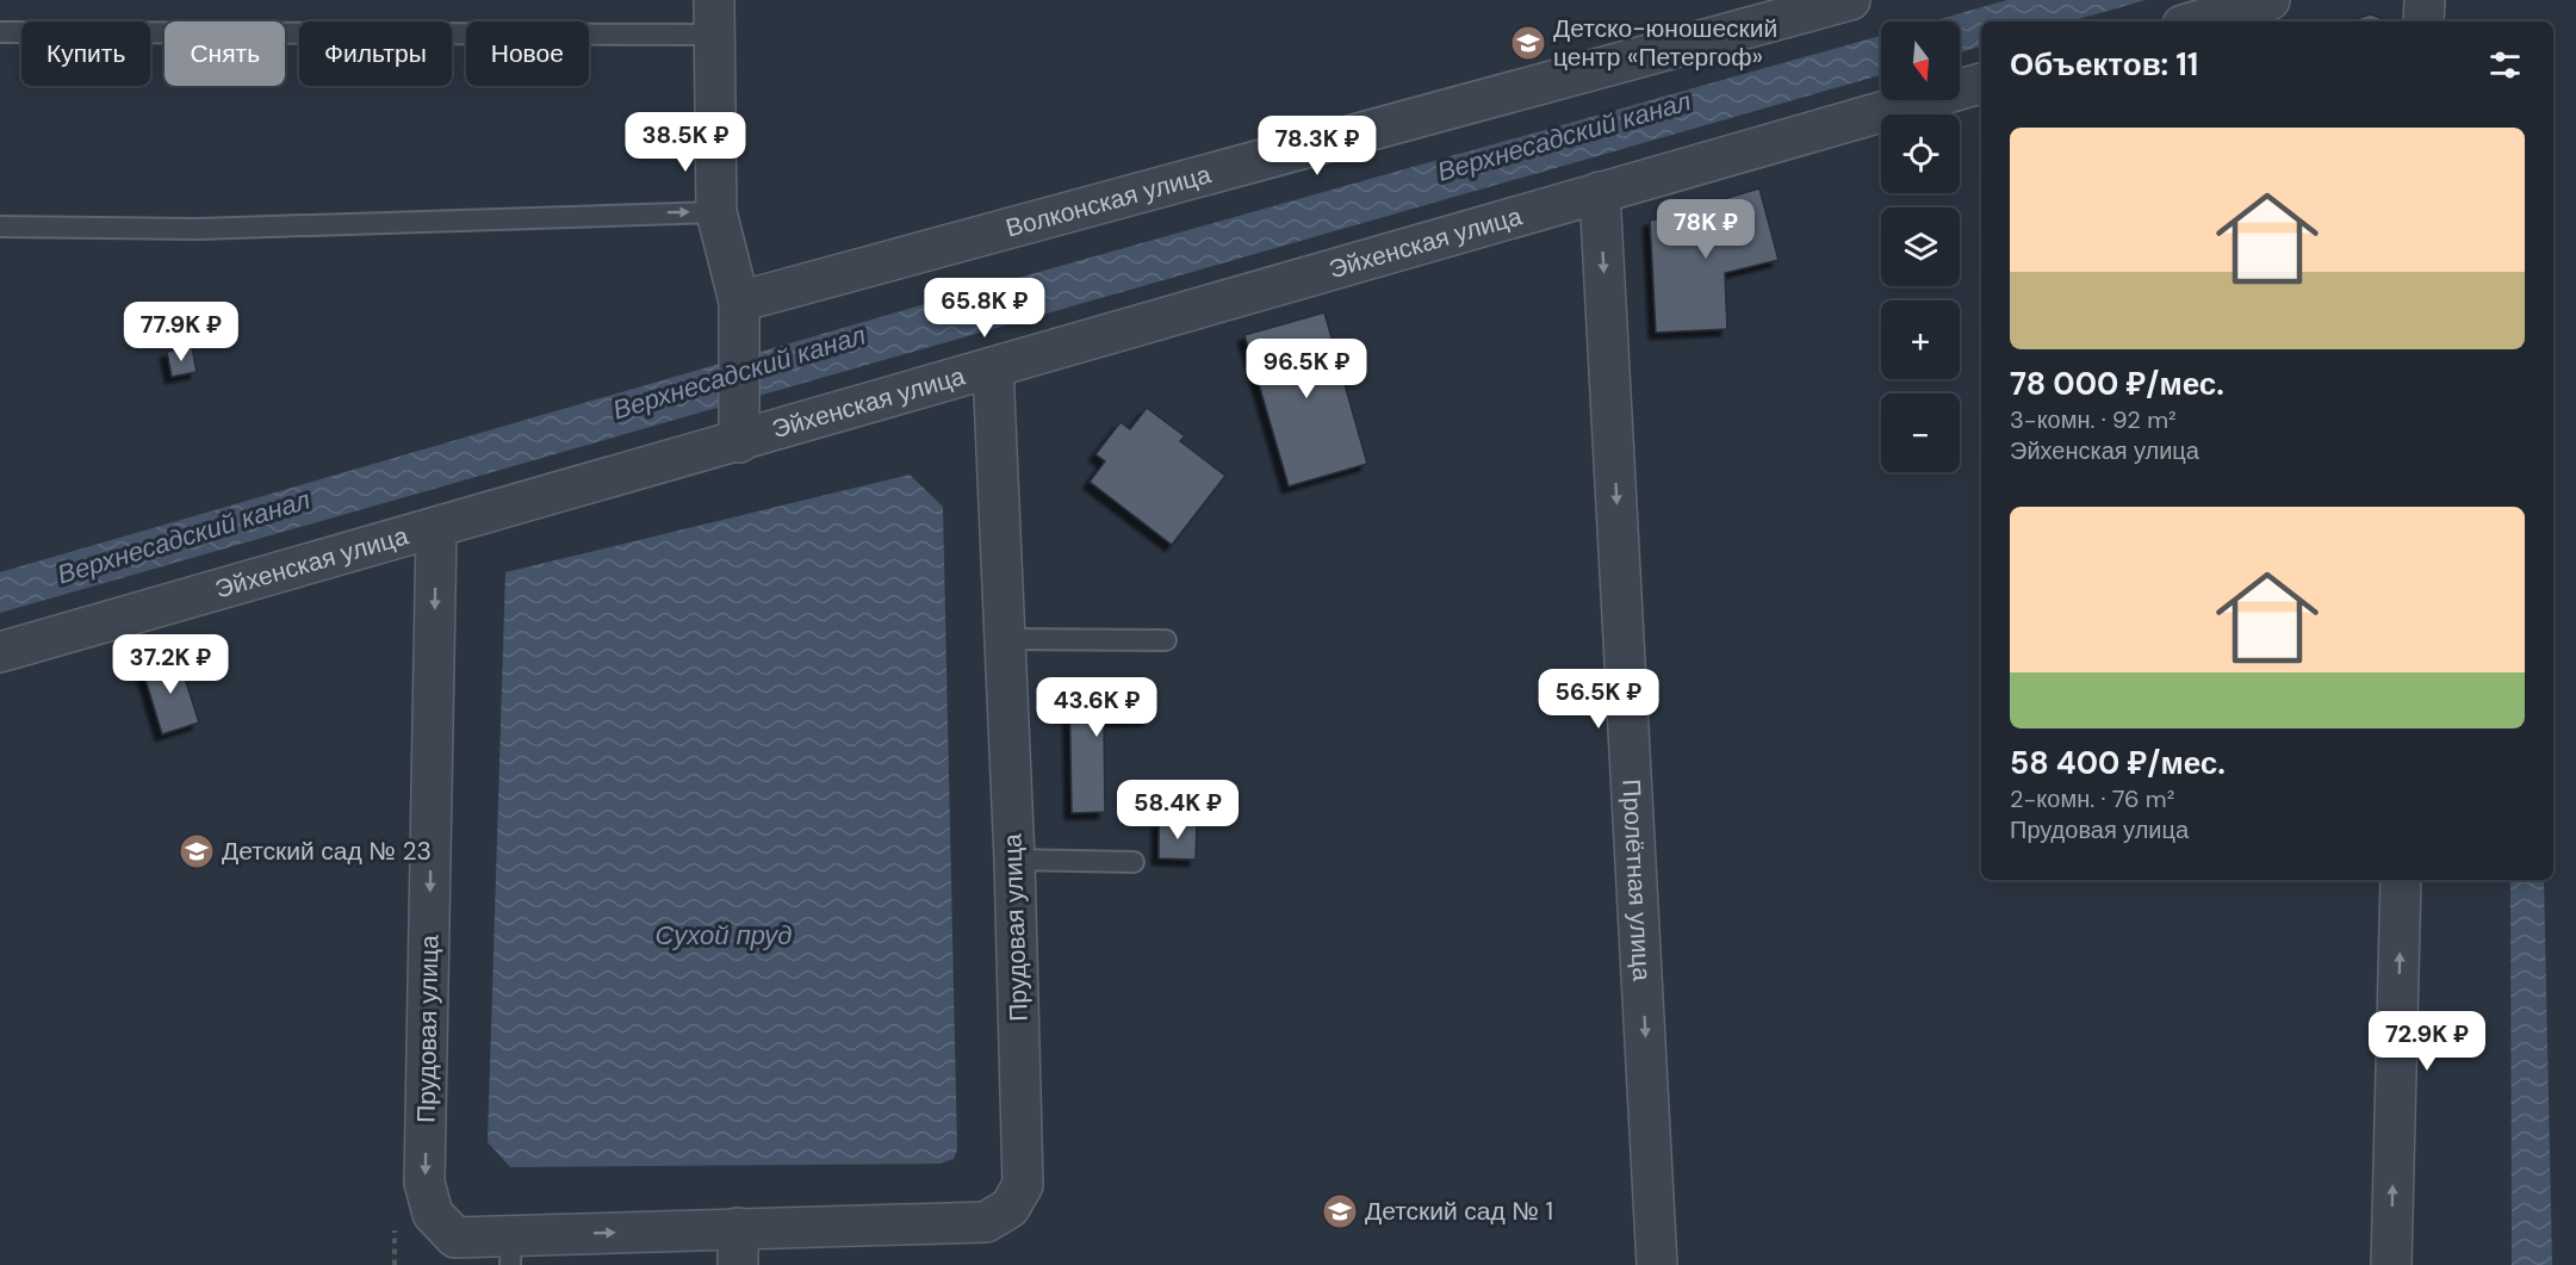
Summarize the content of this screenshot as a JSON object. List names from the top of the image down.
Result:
{
  "streets": {
    "street": [
      "Волконская улица",
      "Эйхенская улица",
      "Пролётная улица",
      "Прудовая улица"
    ]
  },
  "crossings": [
    ["Эйхенская улица", "Пролётная улица"],
    ["Эйхенская улица", "Прудовая улица"]
  ],
  "one_way": ["Пролётная улица"],
  "water": ["Верхнесадский канал", "Сухой пруд"],
  "places": {
    "school or university": ["Детско-юношеский центр «Петергоф»", "Детский сад № 23", "Детский сад № 1"]
  },
  "north": "bottom",
  "page": {
    "map_buttons": ["+", "−"],
    "chip": [
      "Купить",
      "Снять",
      "Фильтры",
      "Новое"
    ],
    "heading": "Объектов: 11",
    "list": [
      {
        "name": "78 000 ₽/мес.",
        "note": "3-комн. · 92 m² · Эйхенская улица"
      },
      {
        "name": "58 400 ₽/мес.",
        "note": "2-комн. · 76 m² · Прудовая улица"
      }
    ],
    "price": [
      "38.5K ₽",
      "78.3K ₽",
      "78K ₽",
      "65.8K ₽",
      "77.9K ₽",
      "96.5K ₽",
      "37.2K ₽",
      "56.5K ₽",
      "43.6K ₽",
      "58.4K ₽",
      "72.9K ₽"
    ]
  }
}
